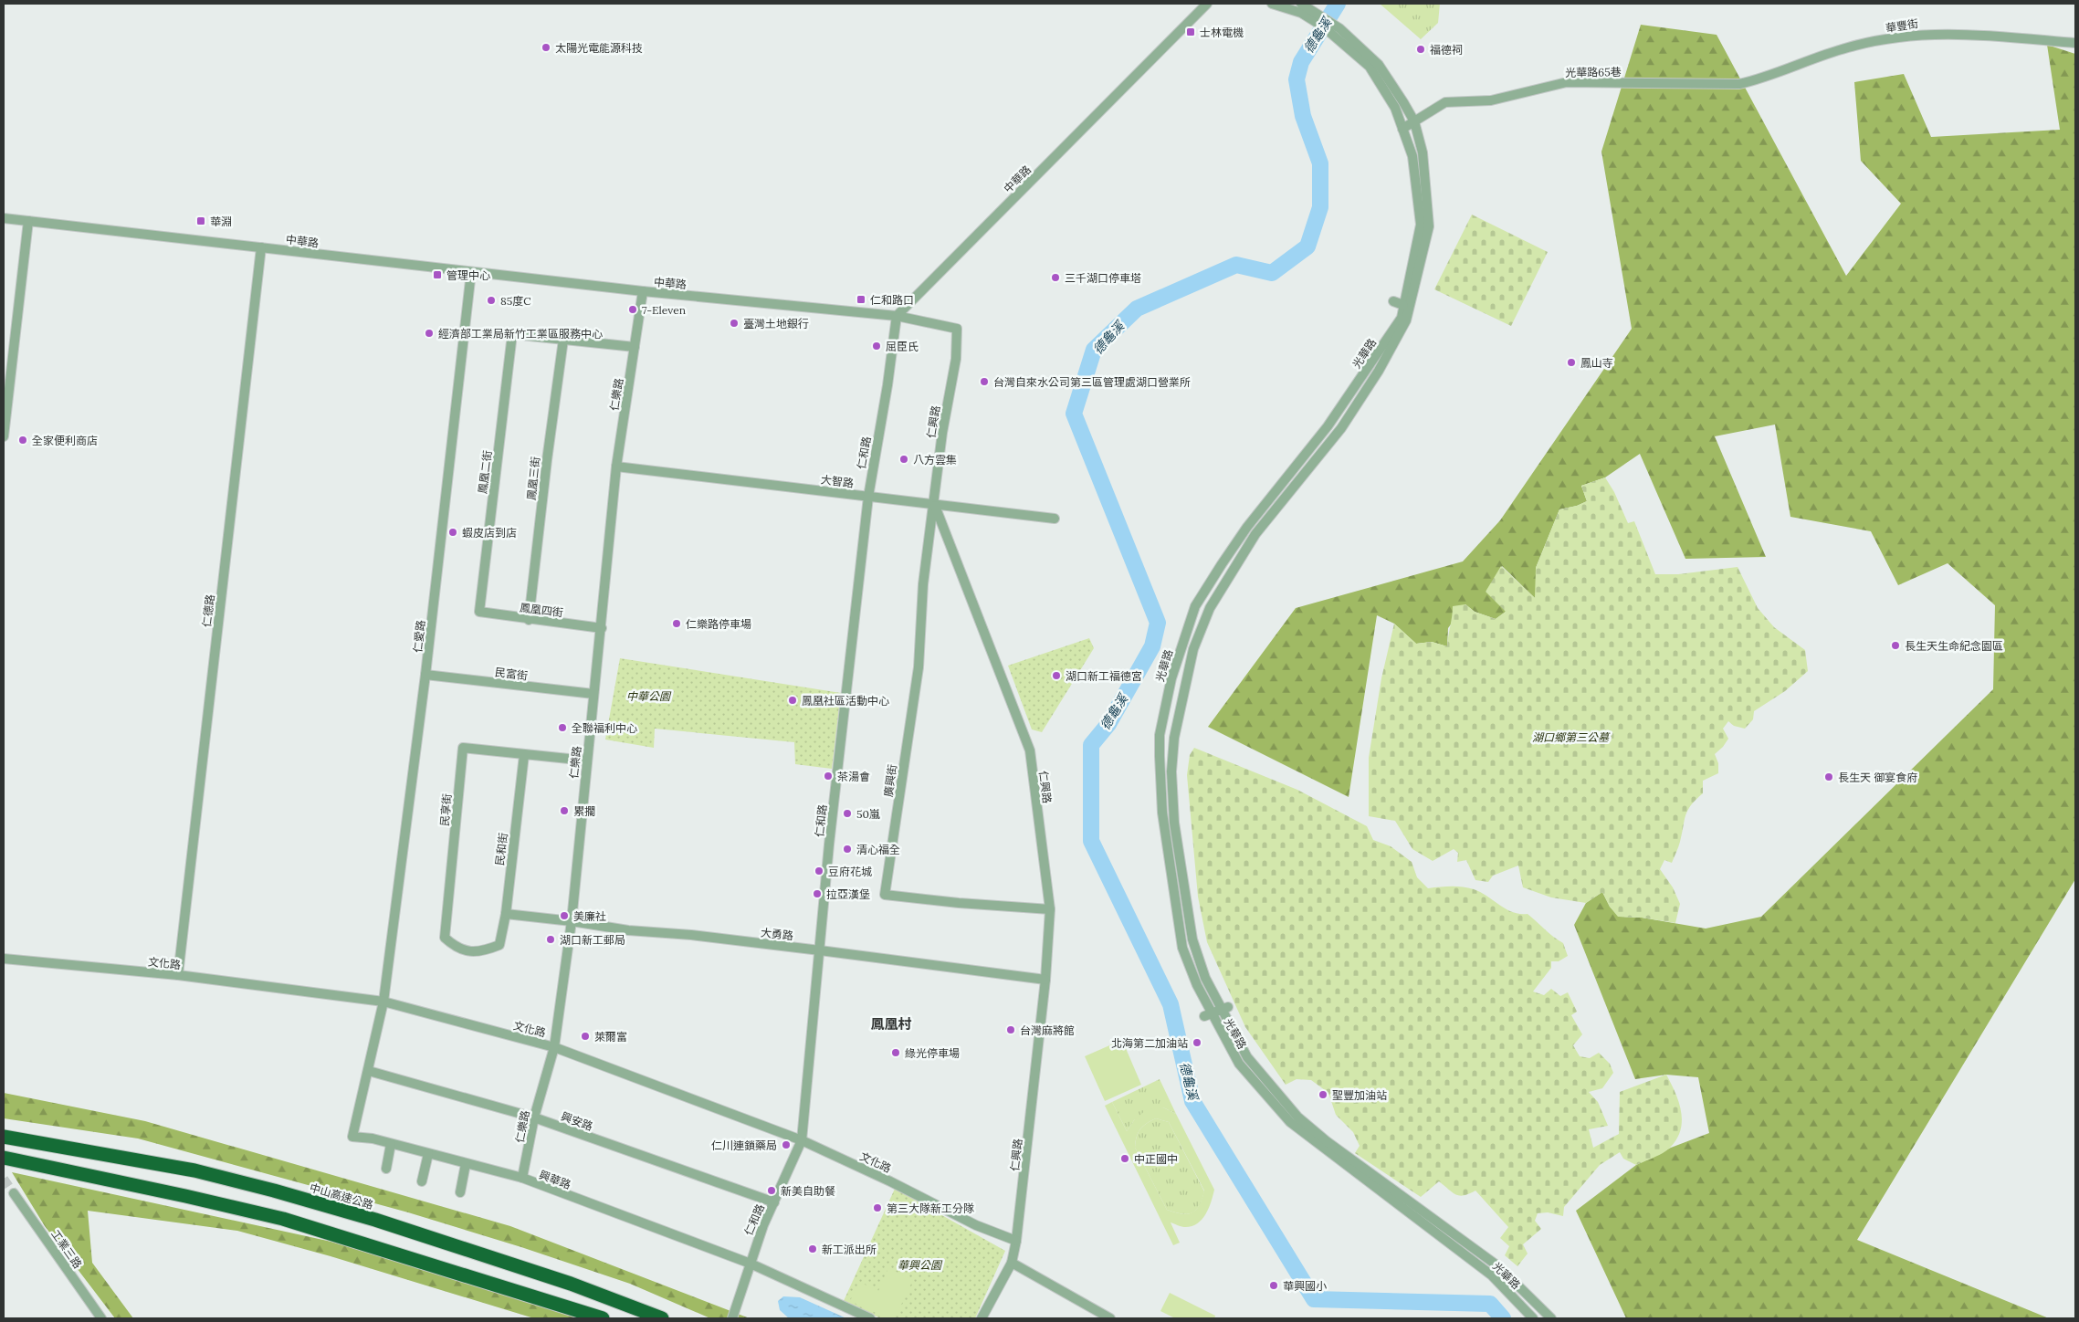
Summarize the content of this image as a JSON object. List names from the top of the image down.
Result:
{
  "streets": {
    "highway": ["中山高速公路"],
    "street": [
      "華豐街",
      "光華路65巷",
      "中華路",
      "光華路",
      "仁樂路",
      "仁興路",
      "仁和路",
      "鳳凰二街",
      "鳳凰三街",
      "大智路",
      "鳳凰四街",
      "仁德路",
      "仁愛路",
      "民富街",
      "廣興街",
      "民享街",
      "民和街",
      "大勇路",
      "文化路",
      "興安路",
      "興華路",
      "工業三路"
    ]
  },
  "crossings": [
    ["華豐街", "光華路65巷"],
    ["光華路65巷", "光華路"],
    ["中華路", "仁樂路"],
    ["中華路", "仁興路"],
    ["中華路", "仁和路"],
    ["中華路", "仁德路"],
    ["中華路", "仁愛路"],
    ["仁樂路", "大智路"],
    ["仁樂路", "鳳凰四街"],
    ["仁樂路", "民富街"],
    ["仁樂路", "民享街"],
    ["仁樂路", "大勇路"],
    ["仁樂路", "文化路"],
    ["仁樂路", "興安路"],
    ["仁樂路", "興華路"],
    ["仁興路", "仁和路"],
    ["仁興路", "大智路"],
    ["仁興路", "廣興街"],
    ["仁興路", "大勇路"],
    ["仁興路", "文化路"],
    ["仁和路", "大智路"],
    ["仁和路", "大勇路"],
    ["仁和路", "文化路"],
    ["仁和路", "興安路"],
    ["仁和路", "興華路"],
    ["鳳凰二街", "鳳凰三街"],
    ["鳳凰二街", "鳳凰四街"],
    ["鳳凰三街", "鳳凰四街"],
    ["大智路", "廣興街"],
    ["仁德路", "文化路"],
    ["仁愛路", "民富街"],
    ["仁愛路", "文化路"],
    ["仁愛路", "興華路"],
    ["民享街", "民和街"],
    ["民和街", "大勇路"],
    ["文化路", "興華路"],
    ["興安路", "興華路"]
  ],
  "districts": ["鳳凰村"],
  "water": ["德龜溪"],
  "parks": ["中華公園", "湖口鄉第三公墓", "華興公園"],
  "places": {
    "transit": [
      "士林電機",
      "華淵",
      "管理中心",
      "仁和路口"
    ],
    "other": [
      "太陽光電能源科技",
      "福德祠",
      "三千湖口停車塔",
      "85度C",
      "7-Eleven",
      "臺灣土地銀行",
      "經濟部工業局新竹工業區服務中心",
      "屈臣氏",
      "鳳山寺",
      "台灣自來水公司第三區管理處湖口營業所",
      "全家便利商店",
      "八方雲集",
      "蝦皮店到店",
      "仁樂路停車場",
      "長生天生命紀念園區",
      "湖口新工福德宮",
      "鳳凰社區活動中心",
      "全聯福利中心",
      "茶湯會",
      "長生天 御宴食府",
      "累擱",
      "50嵐",
      "清心福全",
      "豆府花城",
      "拉亞漢堡",
      "美廉社",
      "湖口新工郵局",
      "台灣麻將館",
      "萊爾富",
      "北海第二加油站",
      "綠光停車場",
      "聖豐加油站",
      "仁川連鎖藥局",
      "中正國中",
      "新美自助餐",
      "第三大隊新工分隊",
      "新工派出所",
      "華興國小"
    ]
  }
}
